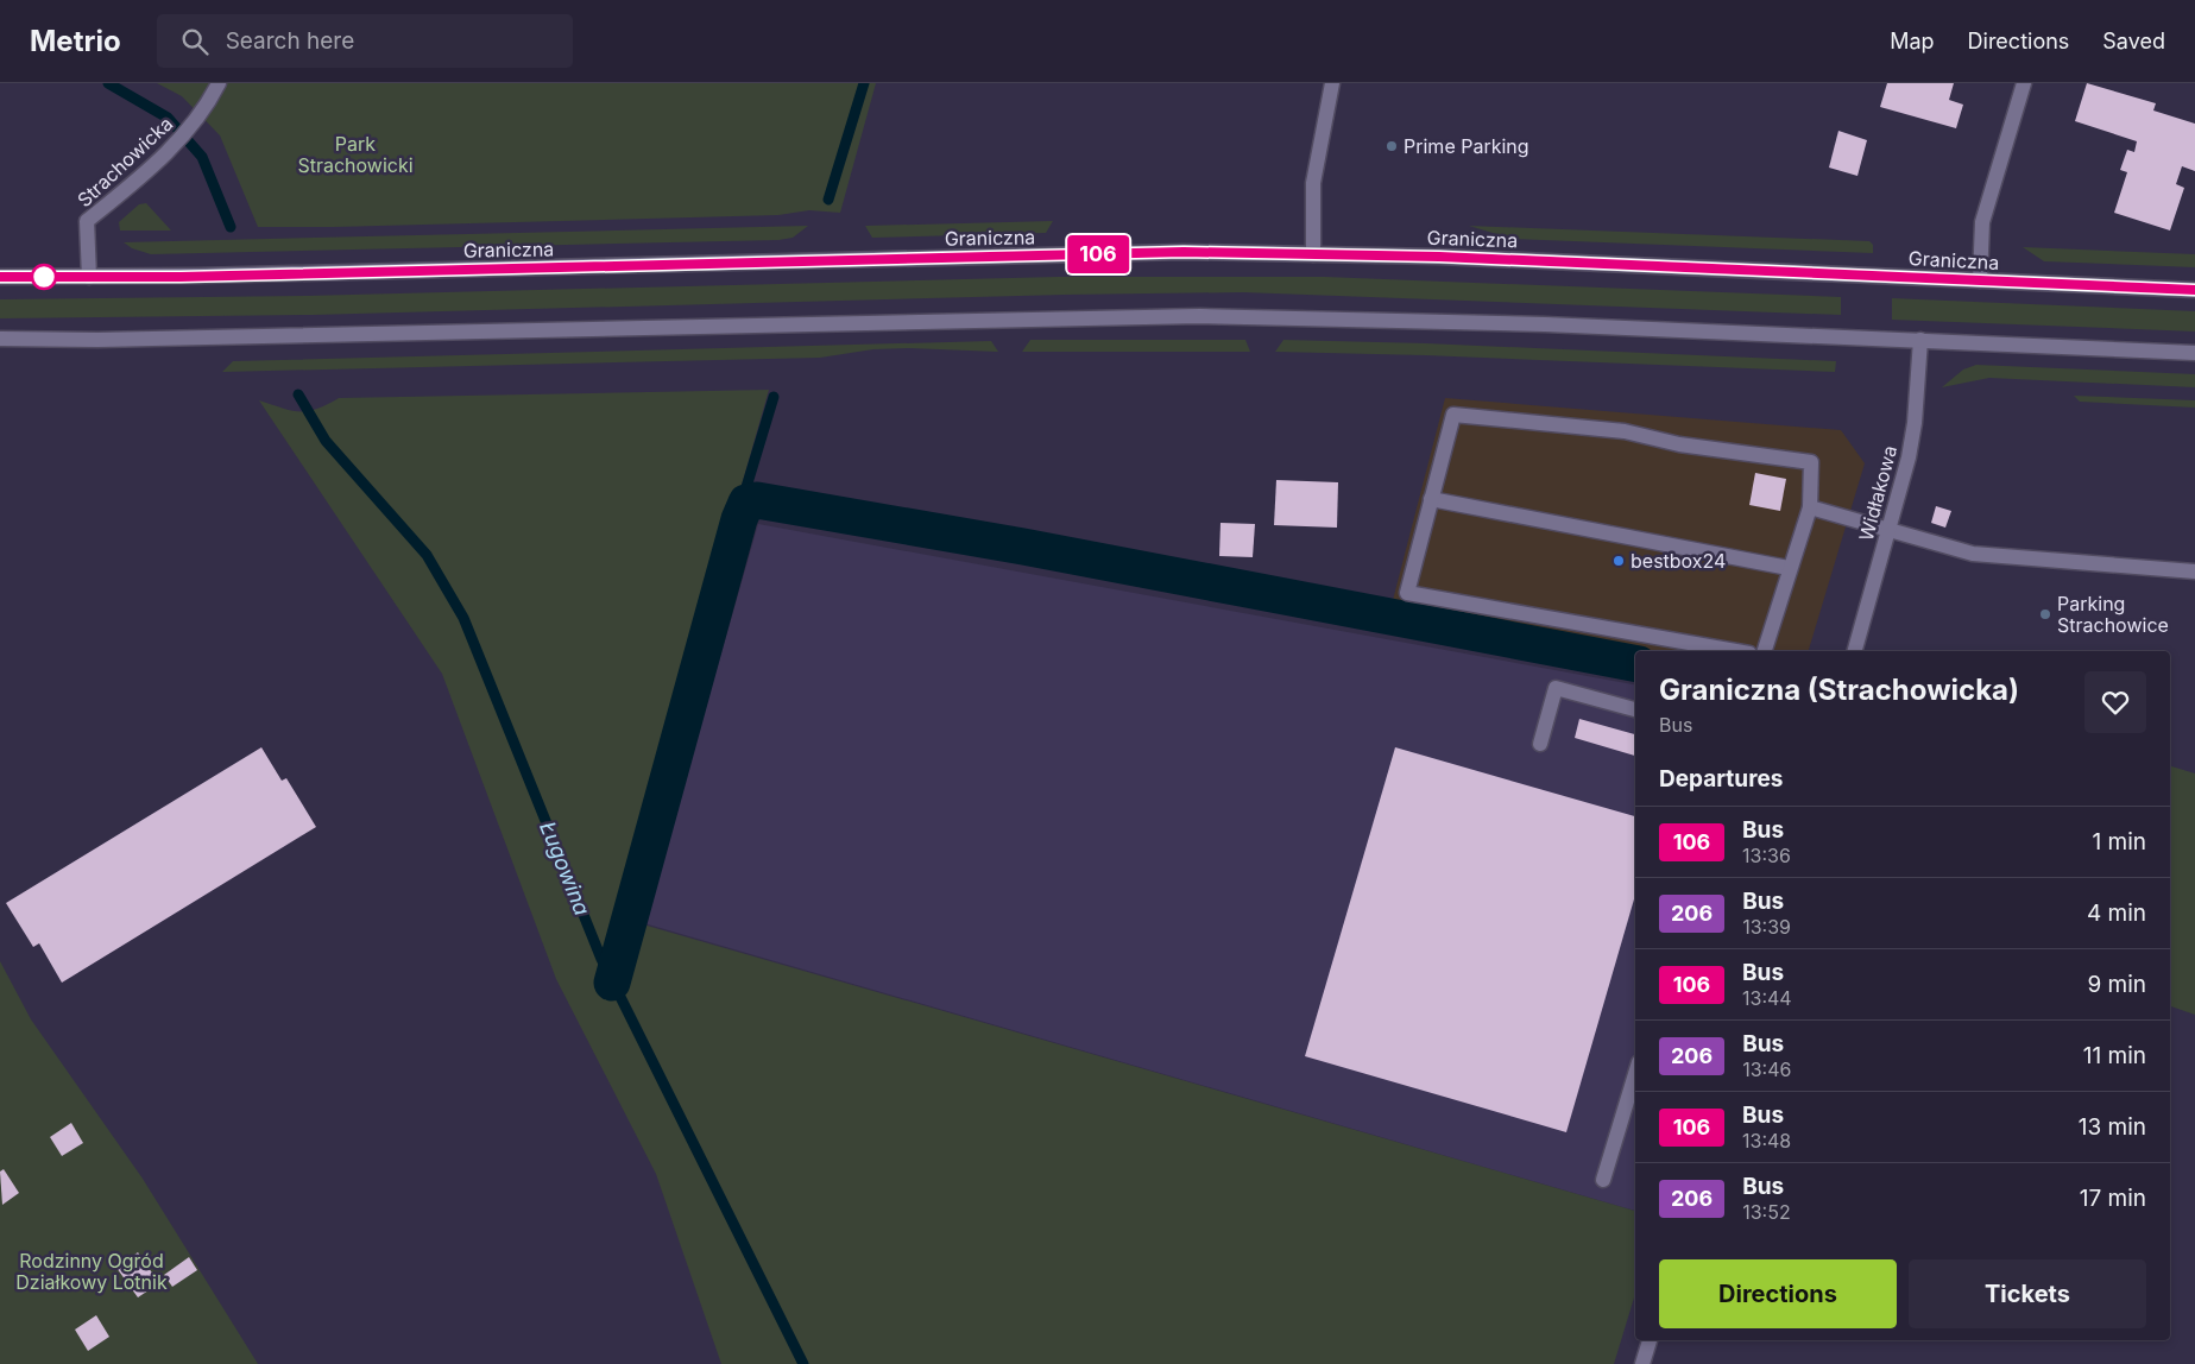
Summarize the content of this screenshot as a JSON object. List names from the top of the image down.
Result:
{
  "streets": {
    "main road": ["Strachowicka", "Graniczna", "Widłakowa"]
  },
  "crossings": [
    ["Strachowicka", "Graniczna"]
  ],
  "water": ["Ługowina"],
  "parks": ["Park Strachowicki", "Rodzinny Ogród Działkowy Lotnik"],
  "places": ["Prime Parking", "bestbox24", "Parking Strachowice"],
  "lines": ["bus line 106"],
  "page": {
    "header": "Metrio",
    "search": "Search here",
    "nav": ["Map", "Directions", "Saved"],
    "on_map": "106",
    "heading": [
      ["Graniczna (Strachowicka)", "Bus"],
      "Departures"
    ],
    "list": [
      {
        "mark": "106",
        "name": "Bus",
        "note": "13:36",
        "value": "1 min"
      },
      {
        "mark": "206",
        "name": "Bus",
        "note": "13:39",
        "value": "4 min"
      },
      {
        "mark": "106",
        "name": "Bus",
        "note": "13:44",
        "value": "9 min"
      },
      {
        "mark": "206",
        "name": "Bus",
        "note": "13:46",
        "value": "11 min"
      },
      {
        "mark": "106",
        "name": "Bus",
        "note": "13:48",
        "value": "13 min"
      },
      {
        "mark": "206",
        "name": "Bus",
        "note": "13:52",
        "value": "17 min"
      }
    ],
    "buttons": ["Directions", "Tickets"]
  }
}
